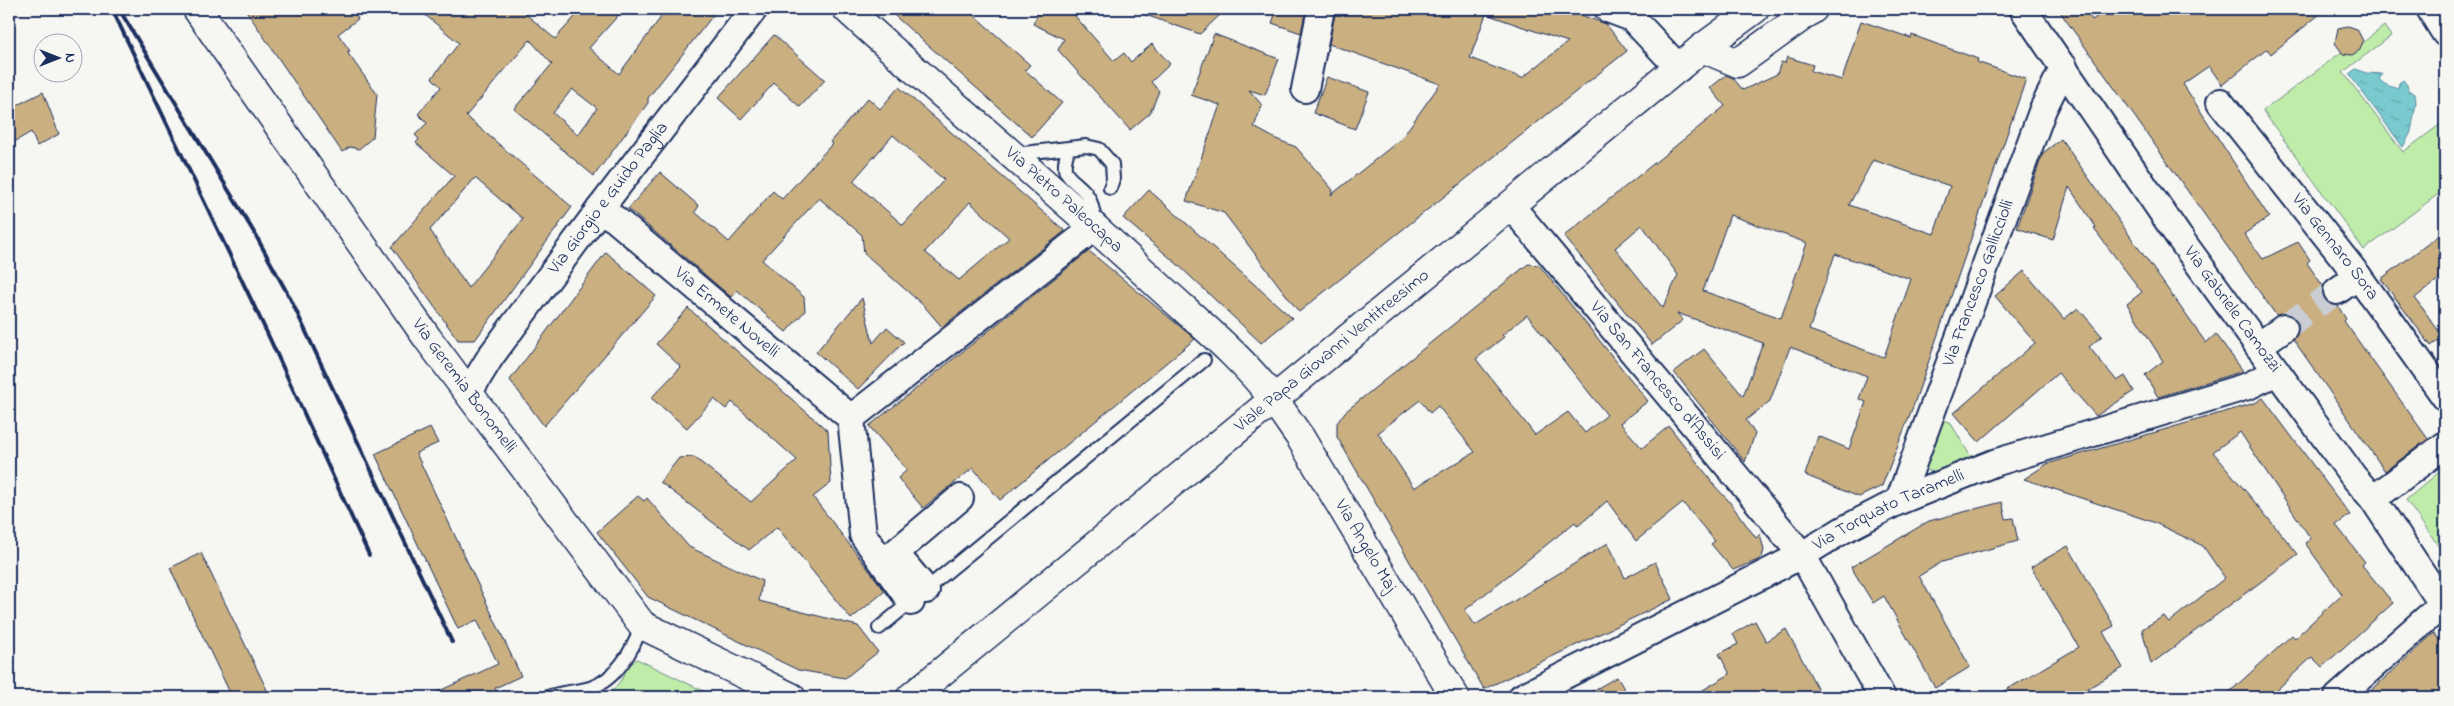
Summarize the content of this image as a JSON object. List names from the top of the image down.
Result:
{
  "streets": {
    "main road": [
      "Via Pietro Paleocapa",
      "Viale Papa Giovanni Ventitreesimo",
      "Via Geremia Bonomelli",
      "Via Angelo Maj"
    ],
    "street": [
      "Via Giorgio e Guido Paglia",
      "Via Gennaro Sora",
      "Via Francesco Gallicciolli",
      "Via Gabriele Camozzi",
      "Via Ermete Novelli",
      "Via San Francesco d'Assisi",
      "Via Torquato Taramelli"
    ]
  },
  "crossings": [
    ["Via Giorgio e Guido Paglia", "Via Ermete Novelli"],
    ["Via Giorgio e Guido Paglia", "Via Geremia Bonomelli"],
    ["Via Pietro Paleocapa", "Viale Papa Giovanni Ventitreesimo"],
    ["Via Pietro Paleocapa", "Via Angelo Maj"],
    ["Via Francesco Gallicciolli", "Via Gabriele Camozzi"],
    ["Via Francesco Gallicciolli", "Via Torquato Taramelli"],
    ["Via Gabriele Camozzi", "Via Torquato Taramelli"],
    ["Viale Papa Giovanni Ventitreesimo", "Via San Francesco d'Assisi"],
    ["Viale Papa Giovanni Ventitreesimo", "Via Angelo Maj"],
    ["Via San Francesco d'Assisi", "Via Torquato Taramelli"]
  ],
  "north": "right"
}
